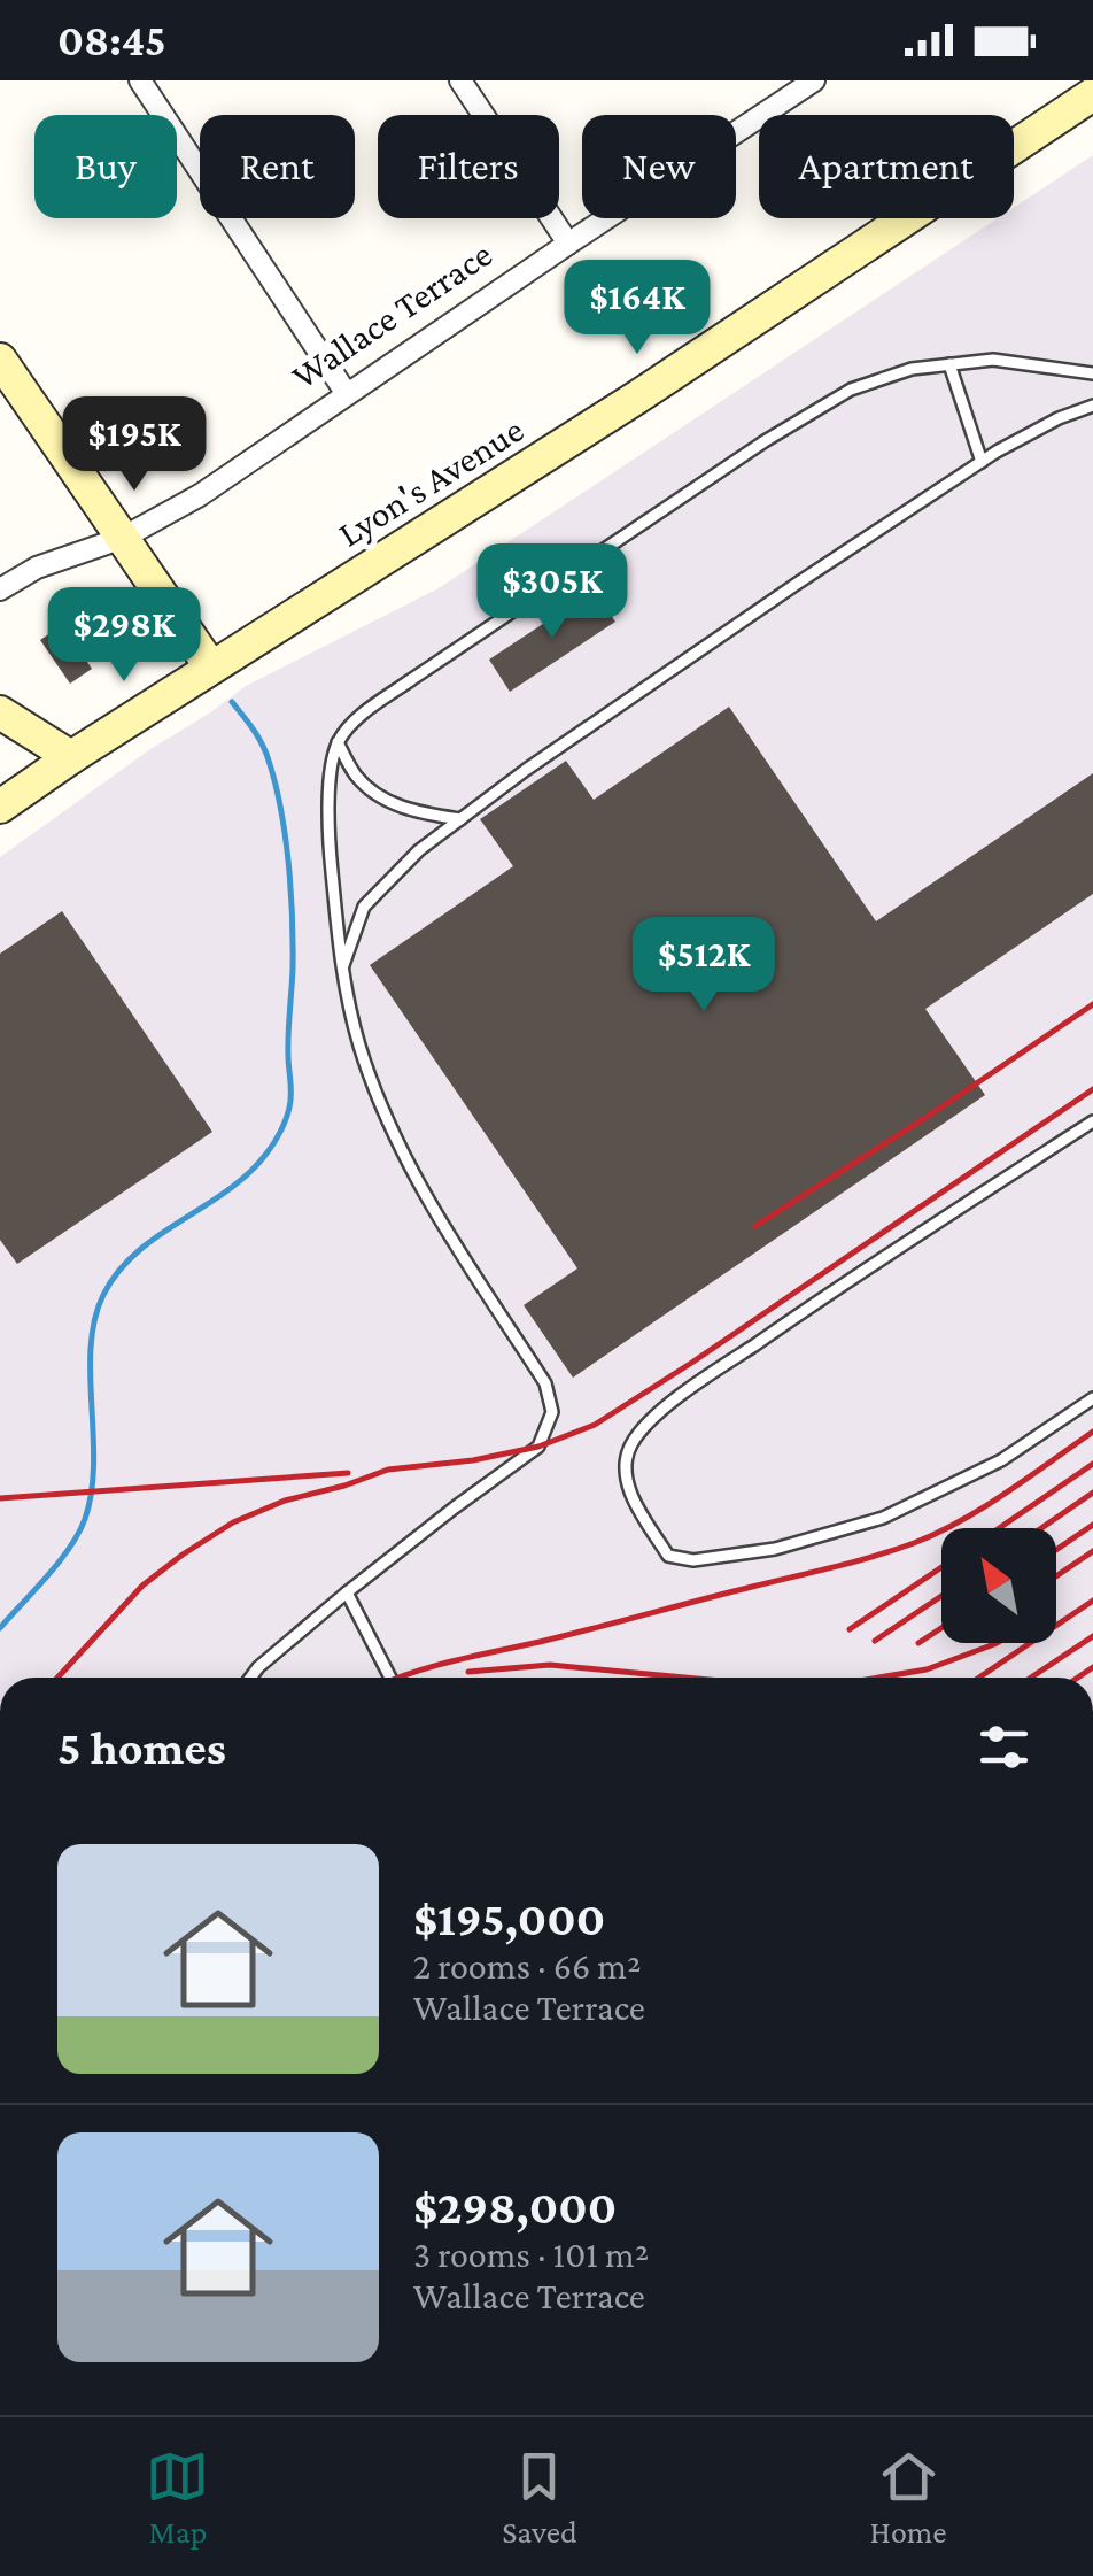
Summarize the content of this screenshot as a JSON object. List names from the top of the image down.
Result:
{
  "streets": {
    "main road": ["Lyon's Avenue"],
    "street": ["Wallace Terrace"]
  },
  "north": "top left",
  "page": {
    "status": "08:45",
    "chip": [
      "Buy",
      "Rent",
      "Filters",
      "New",
      "Apartment"
    ],
    "price": [
      "$164K",
      "$195K",
      "$305K",
      "$298K",
      "$512K"
    ],
    "heading": "5 homes",
    "list": [
      {
        "name": "$195,000",
        "note": "2 rooms · 66 m² · Wallace Terrace"
      },
      {
        "name": "$298,000",
        "note": "3 rooms · 101 m² · Wallace Terrace"
      }
    ],
    "tabs": ["Map", "Saved", "Home"]
  }
}
